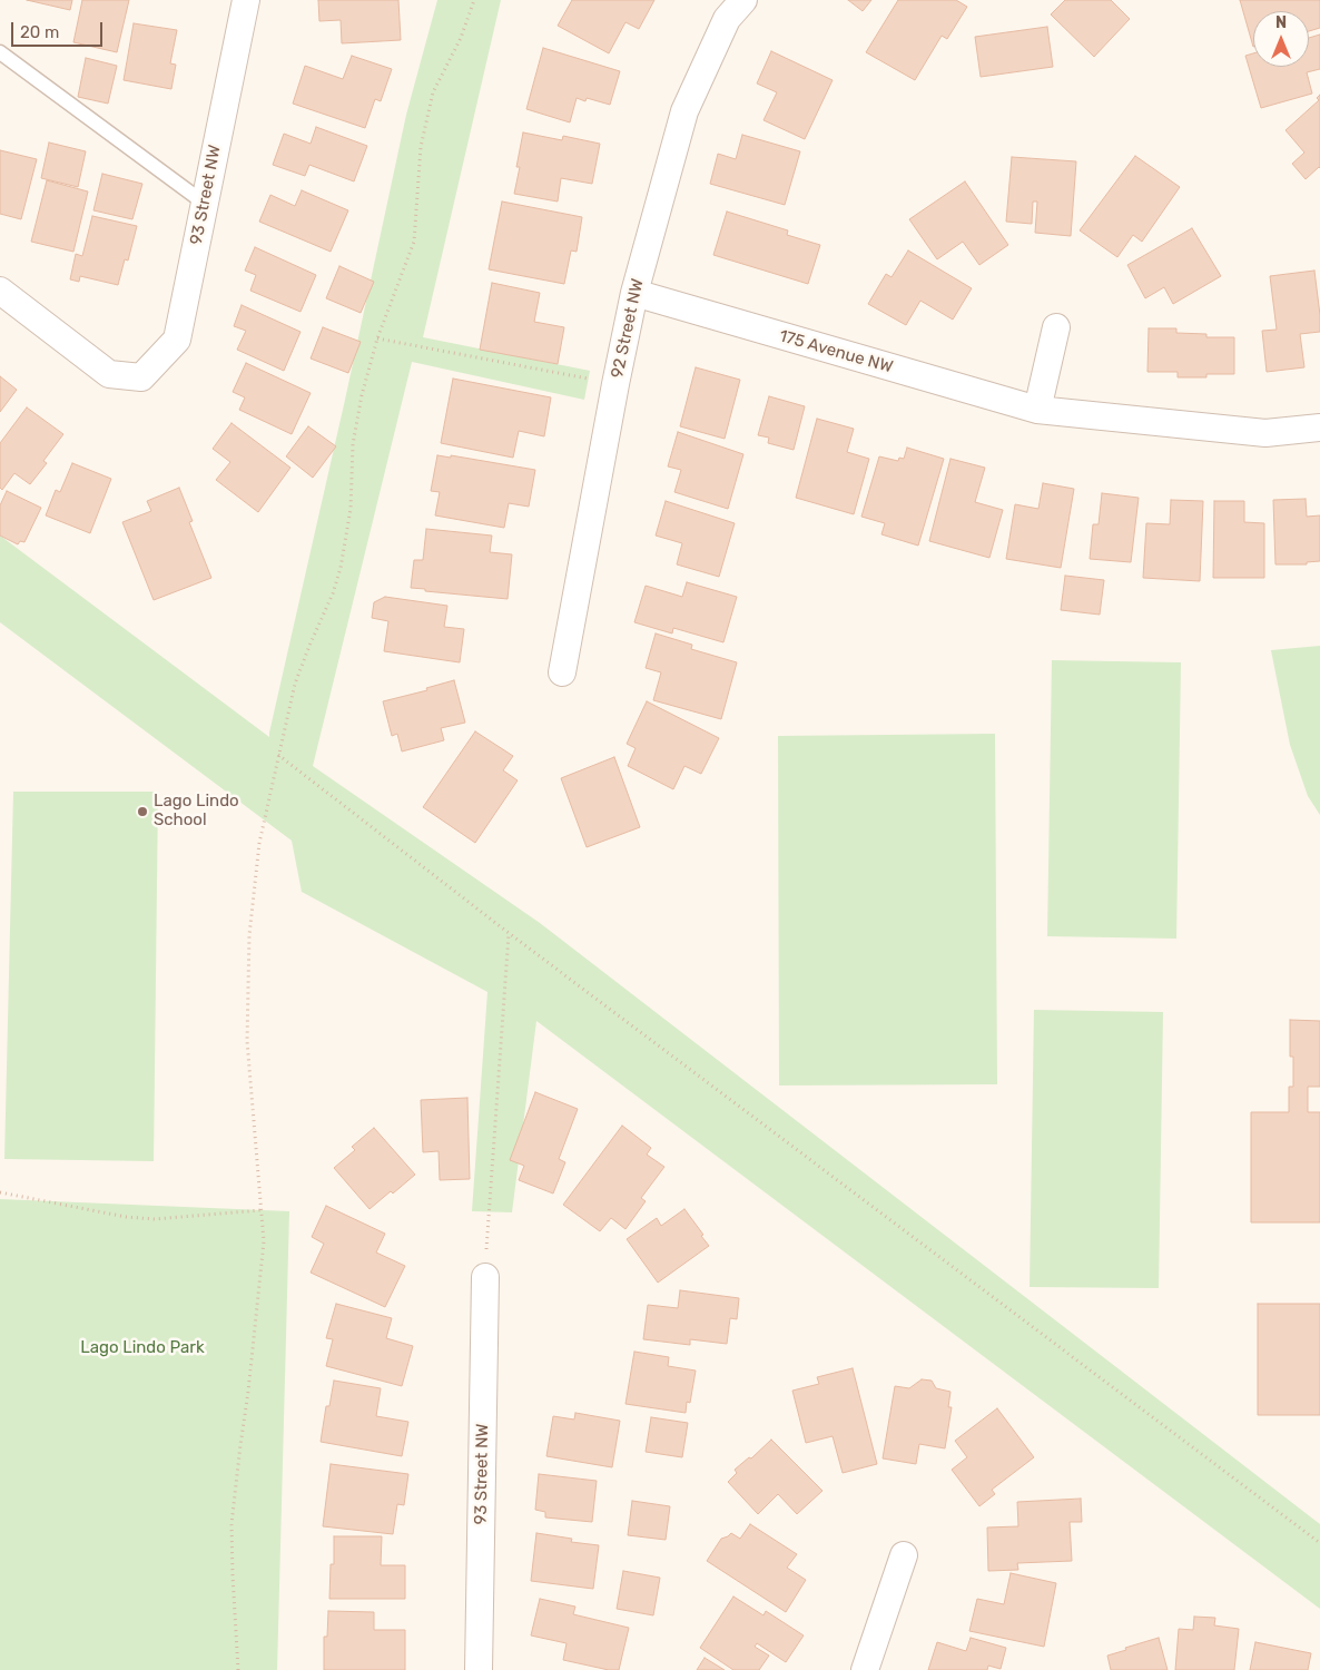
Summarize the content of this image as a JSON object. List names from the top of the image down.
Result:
{
  "streets": {
    "street": ["93 Street NW", "92 Street NW", "175 Avenue NW"]
  },
  "crossings": [
    ["92 Street NW", "175 Avenue NW"]
  ],
  "parks": ["Lago Lindo Park"],
  "places": ["Lago Lindo School"],
  "scale_bar": "20 m",
  "north": "top"
}
